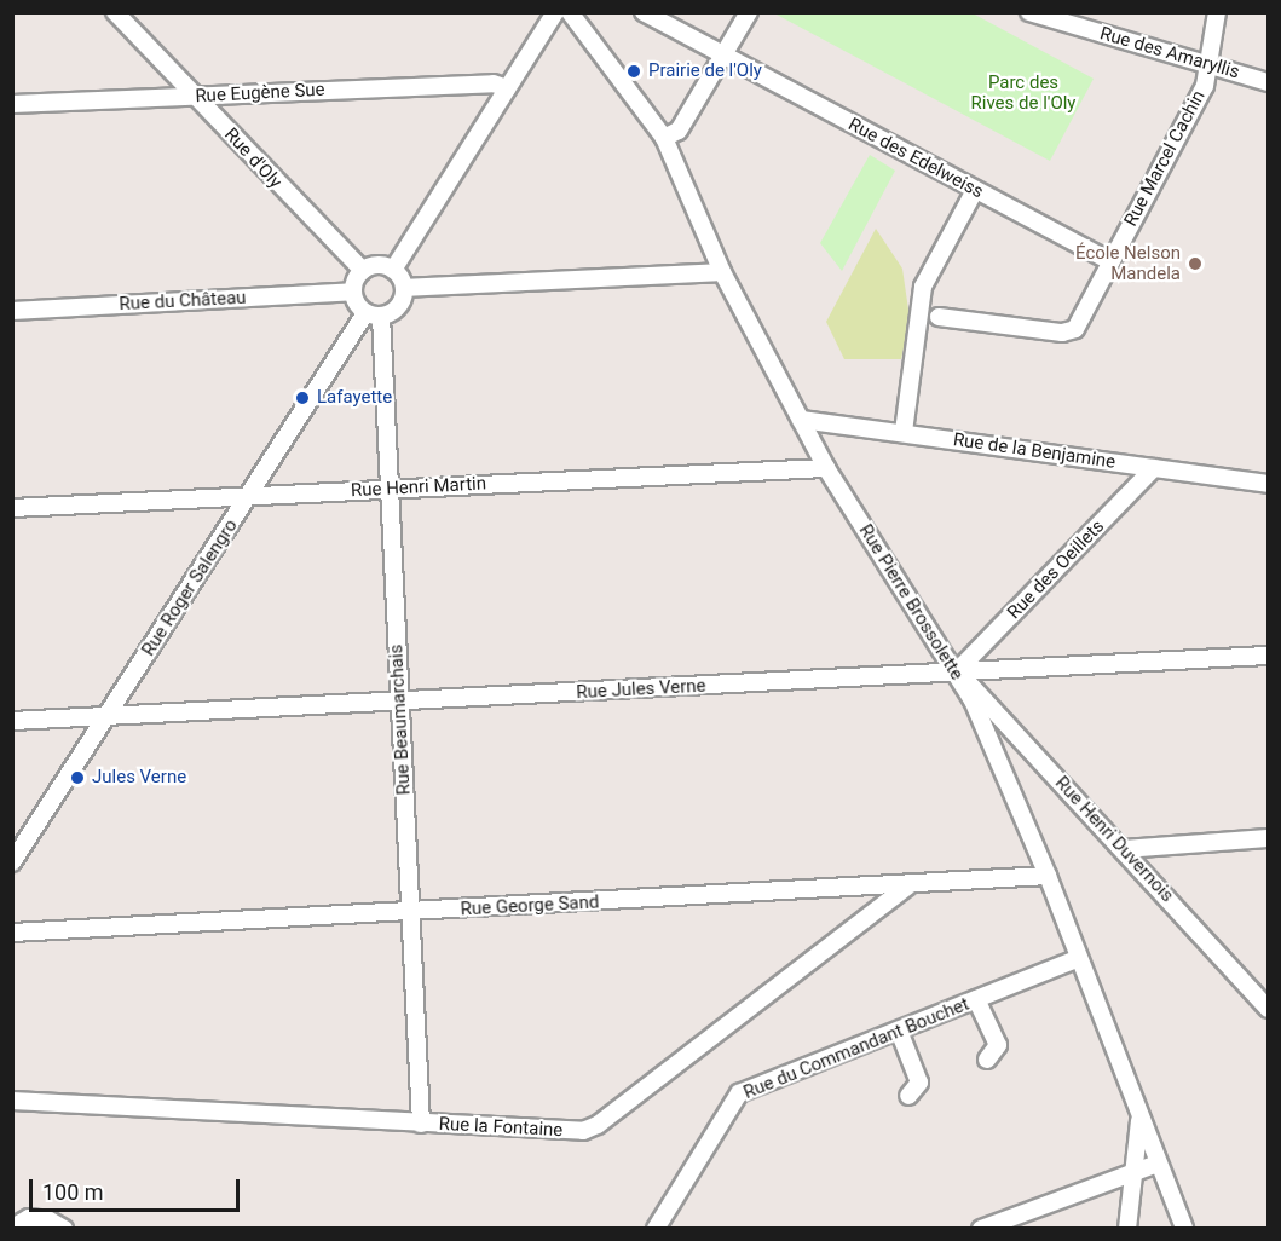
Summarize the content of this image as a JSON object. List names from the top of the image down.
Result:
{
  "streets": {
    "street": [
      "Rue des Amaryllis",
      "Rue Eugène Sue",
      "Rue d'Oly",
      "Rue des Edelweiss",
      "Rue Marcel Cachin",
      "Rue du Château",
      "Rue de la Benjamine",
      "Rue Henri Martin",
      "Rue des Oeillets",
      "Rue Roger Salengro",
      "Rue Pierre Brossolette",
      "Rue Jules Verne",
      "Rue Beaumarchais",
      "Rue Henri Duvernois",
      "Rue George Sand",
      "Rue du Commandant Bouchet",
      "Rue la Fontaine"
    ]
  },
  "crossings": [
    ["Rue des Amaryllis", "Rue Marcel Cachin"],
    ["Rue Eugène Sue", "Rue d'Oly"],
    ["Rue d'Oly", "Rue du Château"],
    ["Rue d'Oly", "Rue Roger Salengro"],
    ["Rue d'Oly", "Rue Beaumarchais"],
    ["Rue des Edelweiss", "Rue Marcel Cachin"],
    ["Rue du Château", "Rue Roger Salengro"],
    ["Rue du Château", "Rue Beaumarchais"],
    ["Rue de la Benjamine", "Rue des Oeillets"],
    ["Rue de la Benjamine", "Rue Pierre Brossolette"],
    ["Rue Henri Martin", "Rue Roger Salengro"],
    ["Rue Henri Martin", "Rue Pierre Brossolette"],
    ["Rue Henri Martin", "Rue Beaumarchais"],
    ["Rue des Oeillets", "Rue Pierre Brossolette"],
    ["Rue des Oeillets", "Rue Jules Verne"],
    ["Rue des Oeillets", "Rue Henri Duvernois"],
    ["Rue Roger Salengro", "Rue Jules Verne"],
    ["Rue Roger Salengro", "Rue Beaumarchais"],
    ["Rue Pierre Brossolette", "Rue Jules Verne"],
    ["Rue Pierre Brossolette", "Rue Henri Duvernois"],
    ["Rue Pierre Brossolette", "Rue George Sand"],
    ["Rue Pierre Brossolette", "Rue du Commandant Bouchet"],
    ["Rue Jules Verne", "Rue Beaumarchais"],
    ["Rue Jules Verne", "Rue Henri Duvernois"],
    ["Rue Beaumarchais", "Rue George Sand"],
    ["Rue Beaumarchais", "Rue la Fontaine"],
    ["Rue George Sand", "Rue la Fontaine"]
  ],
  "parks": ["Parc des Rives de l'Oly"],
  "places": [
    "Prairie de l'Oly",
    "École Nelson Mandela",
    "Lafayette",
    "Jules Verne"
  ],
  "scale_bar": "100 m"
}
